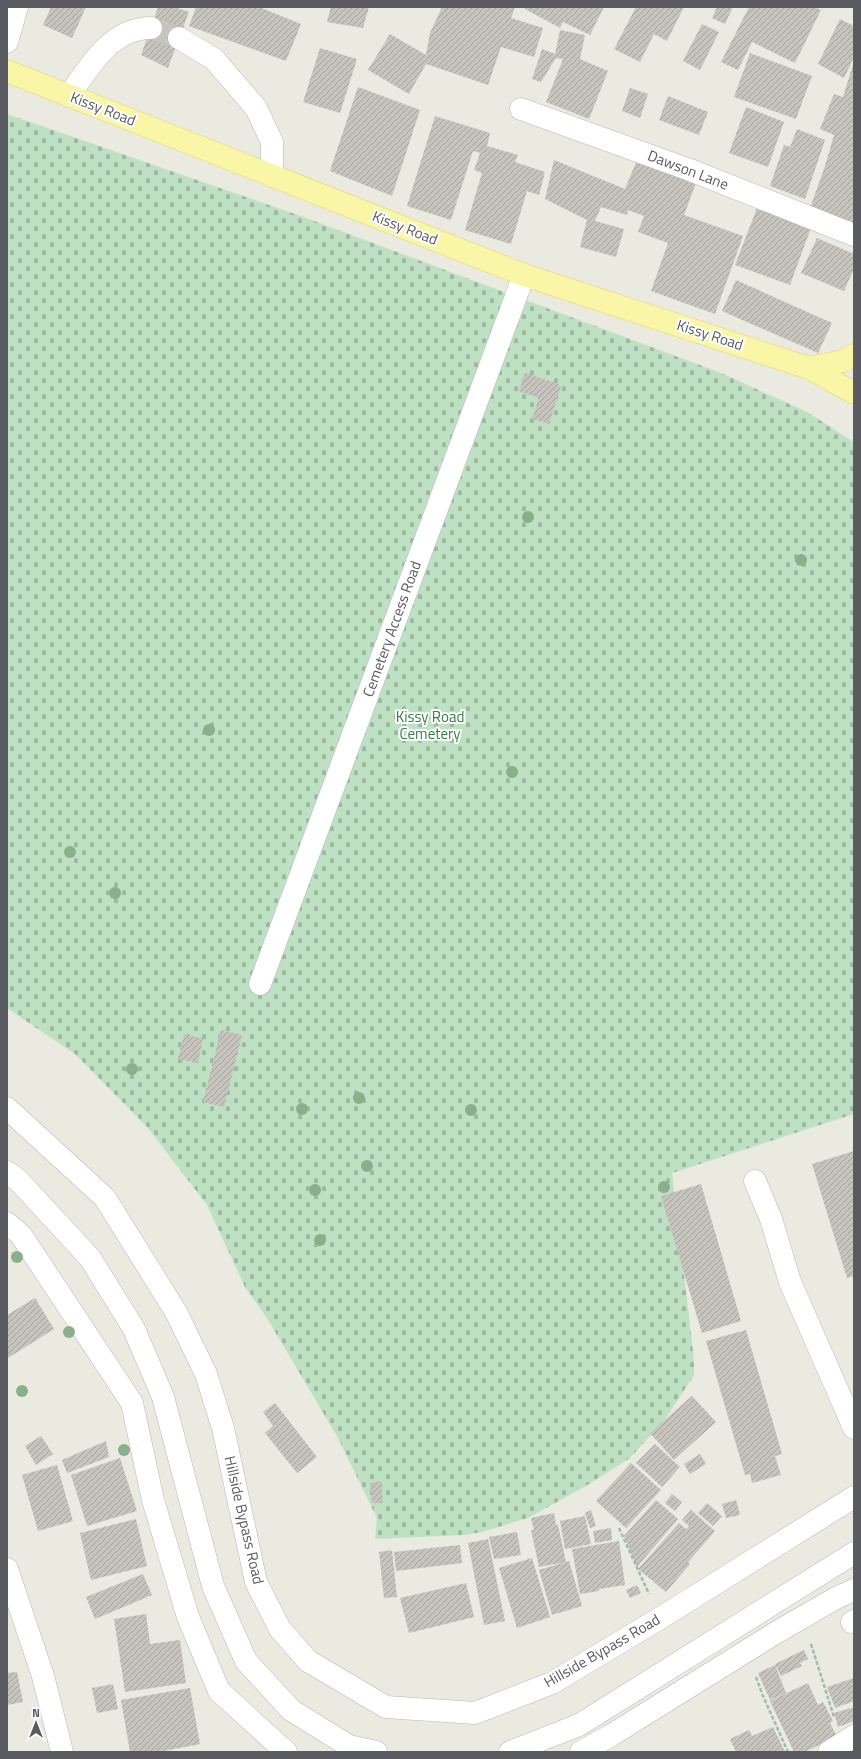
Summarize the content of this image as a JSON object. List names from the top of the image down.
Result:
{
  "streets": {
    "main road": ["Kissy Road"],
    "street": ["Dawson Lane", "Cemetery Access Road", "Hillside Bypass Road"]
  },
  "crossings": [
    ["Kissy Road", "Cemetery Access Road"]
  ],
  "parks": ["Kissy Road Cemetery"],
  "north": "top"
}
